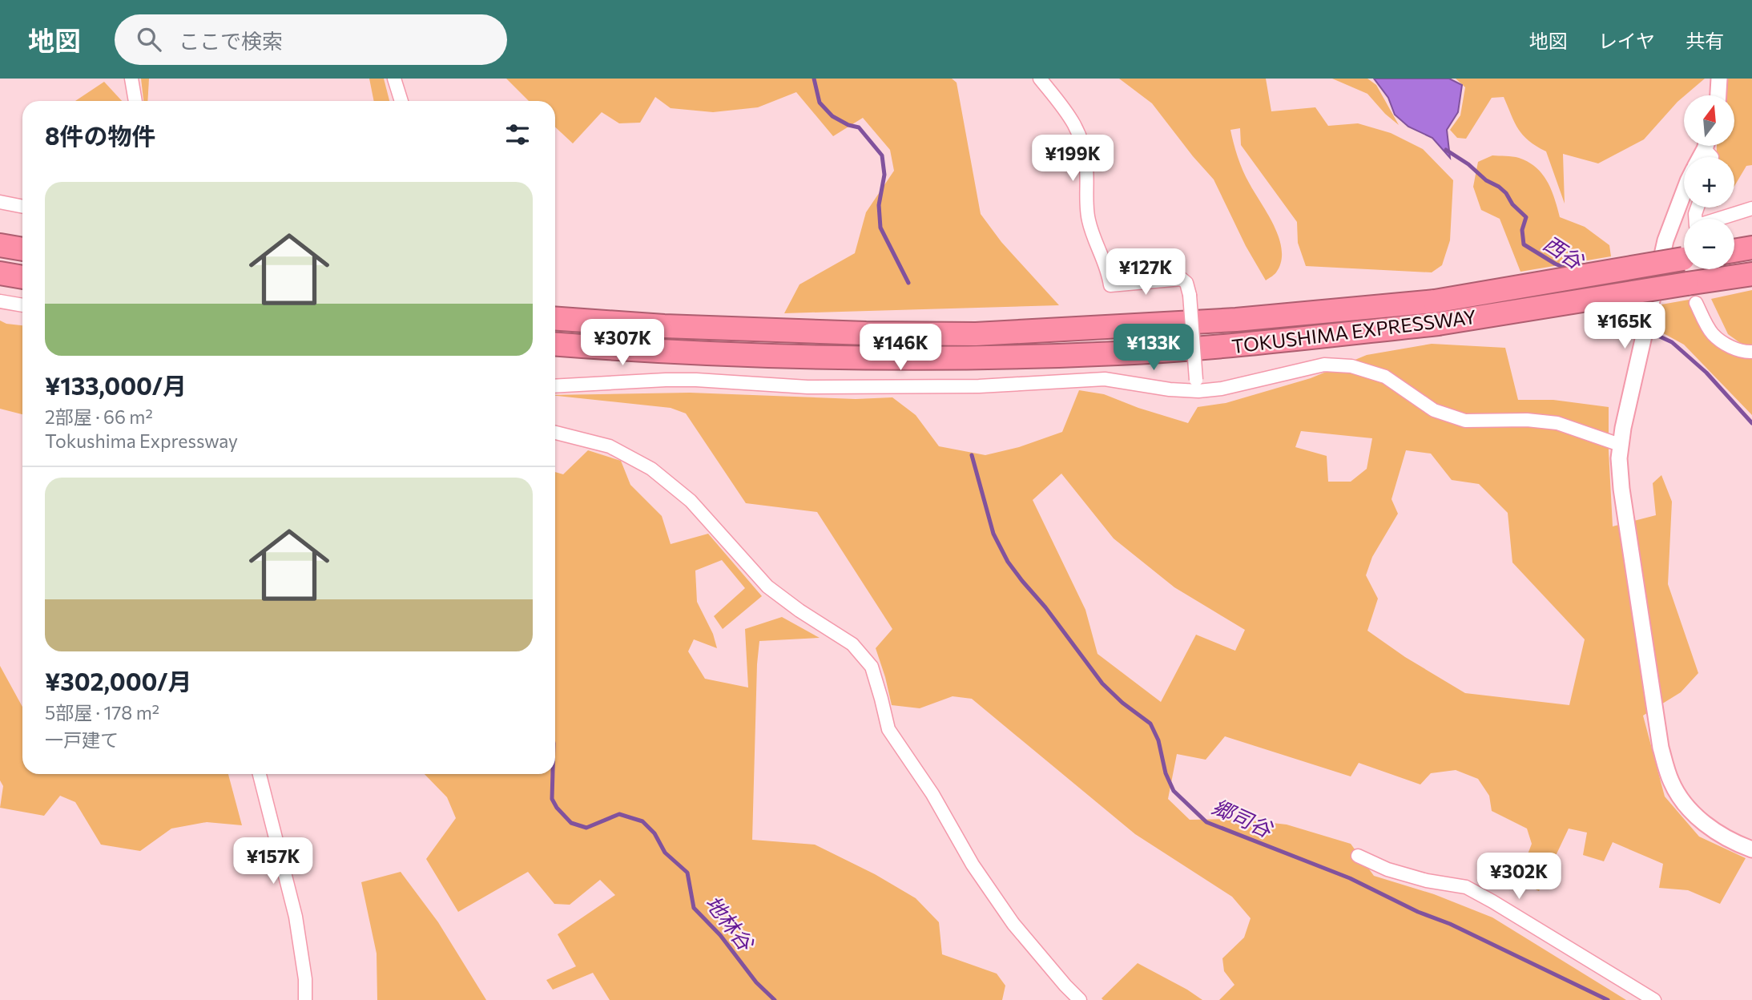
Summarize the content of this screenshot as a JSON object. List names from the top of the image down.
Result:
{
  "streets": {
    "highway": ["TOKUSHIMA EXPRESSWAY"]
  },
  "water": ["西谷", "郷司谷", "地林谷"],
  "north": "top",
  "page": {
    "header": "地図",
    "search": "ここで検索",
    "nav": ["地図", "レイヤ", "共有"],
    "map_buttons": ["+", "−"],
    "heading": "8件の物件",
    "price": [
      "¥199K",
      "¥127K",
      "¥165K",
      "¥307K",
      "¥146K",
      "¥133K",
      "¥157K",
      "¥302K"
    ],
    "list": [
      {
        "name": "¥133,000/月",
        "note": "2部屋 · 66 m² · Tokushima Expressway"
      },
      {
        "name": "¥302,000/月",
        "note": "5部屋 · 178 m² · 一戸建て"
      }
    ]
  }
}
